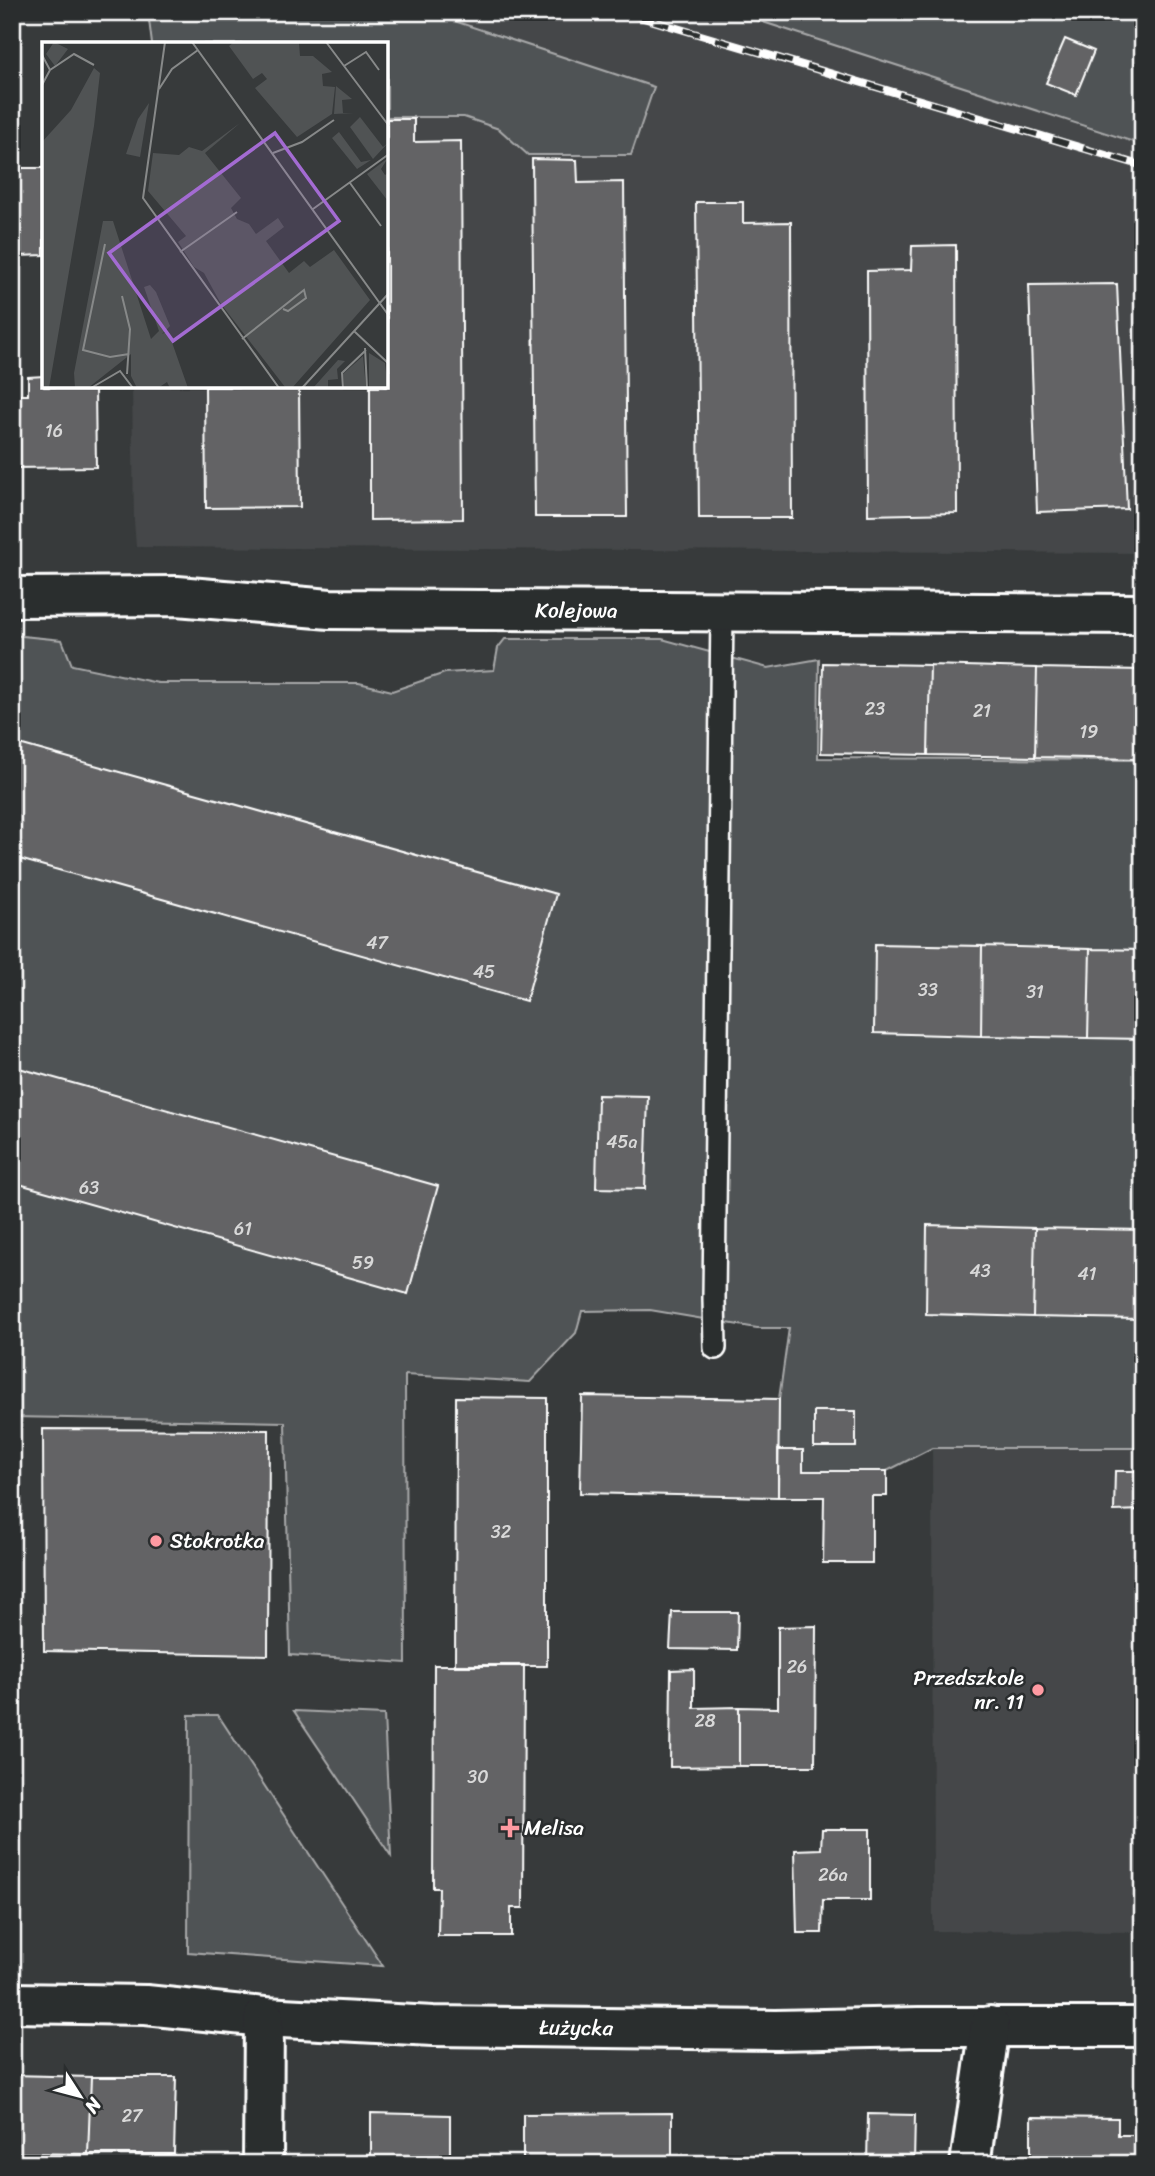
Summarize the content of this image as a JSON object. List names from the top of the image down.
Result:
{
  "streets": {
    "street": ["Kolejowa", "Łużycka"]
  },
  "places": {
    "other": ["Stokrotka", "Przedszkole nr. 11"],
    "health": ["Melisa"]
  },
  "house_numbers": [
    "16",
    "23",
    "21",
    "19",
    "47",
    "45",
    "33",
    "31",
    "45a",
    "63",
    "61",
    "59",
    "43",
    "41",
    "32",
    "26",
    "28",
    "30",
    "26a",
    "27"
  ],
  "north": "bottom right"
}
